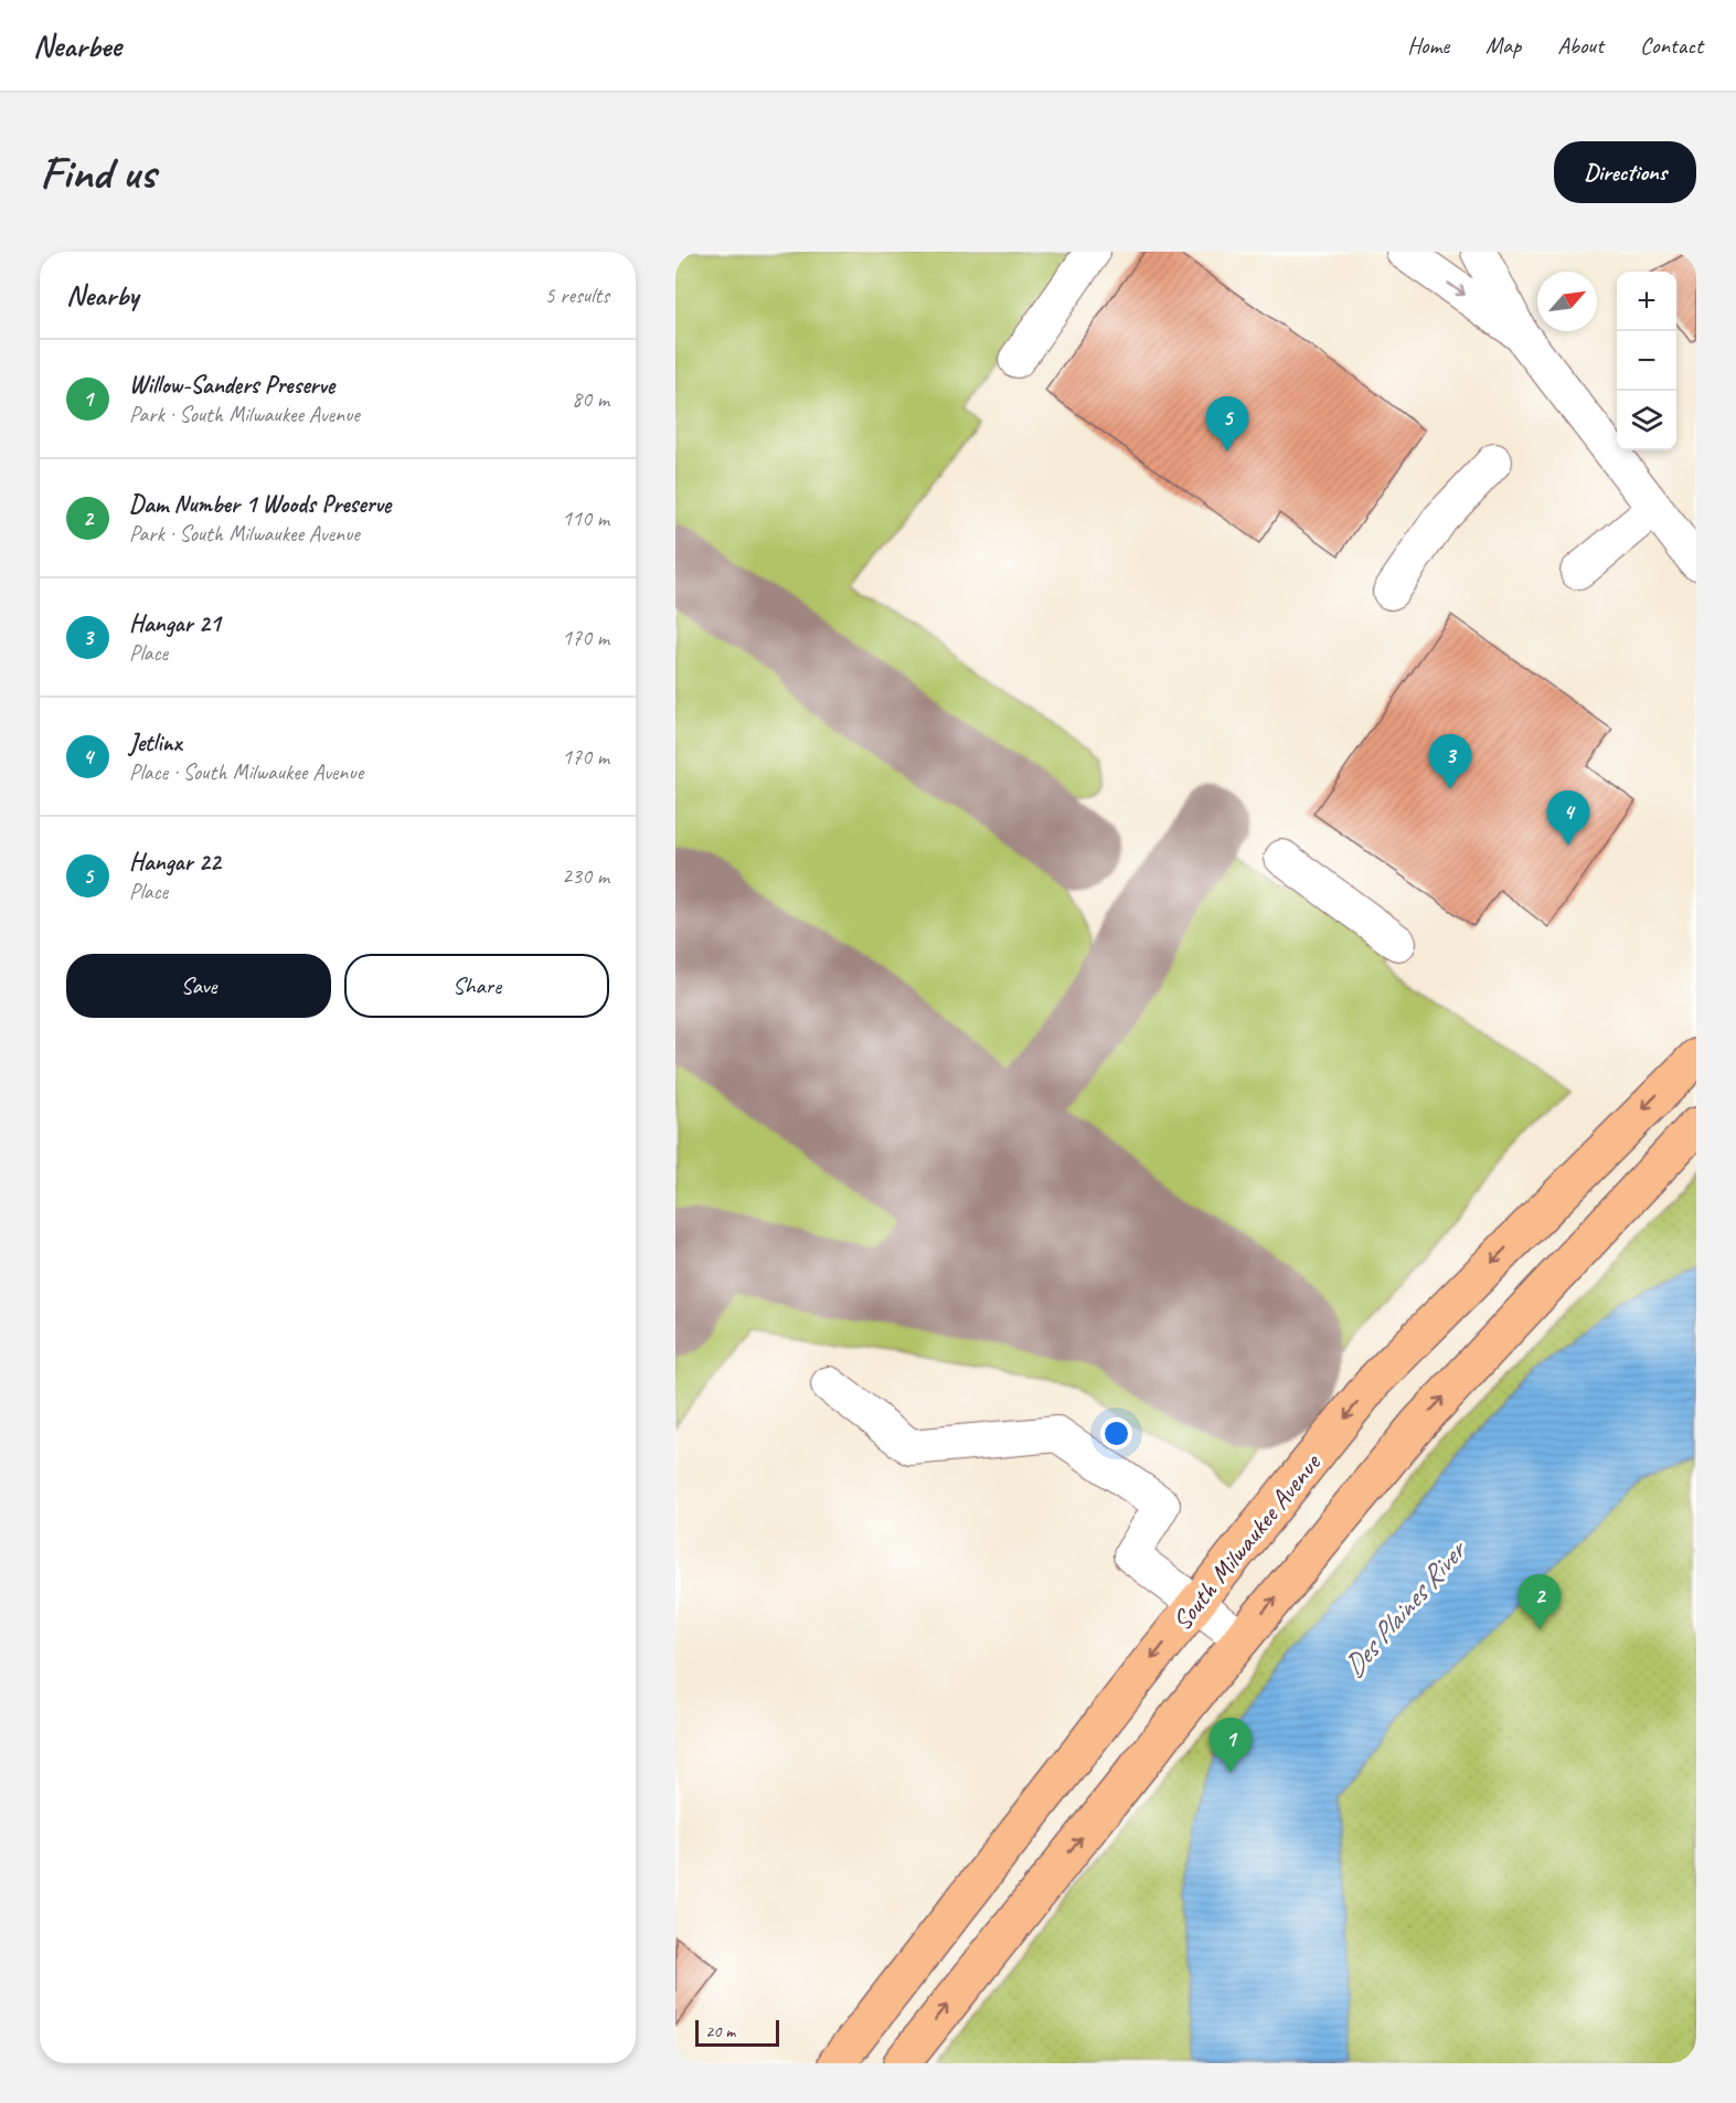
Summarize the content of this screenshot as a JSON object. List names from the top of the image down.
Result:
{
  "streets": {
    "main road": ["South Milwaukee Avenue"]
  },
  "water": ["Des Plaines River"],
  "scale_bar": "20 m",
  "north": "top right",
  "page": {
    "header": "Nearbee",
    "nav": [
      "Home",
      "Map",
      "About",
      "Contact"
    ],
    "buttons": [
      "Directions",
      ["Save", "Share"]
    ],
    "title": "Find us",
    "heading": ["Nearby", "5 results"],
    "map_buttons": ["+", "−"],
    "list": [
      {
        "mark": "1",
        "name": "Willow-Sanders Preserve",
        "note": "Park · South Milwaukee Avenue",
        "value": "80 m"
      },
      {
        "mark": "2",
        "name": "Dam Number 1 Woods Preserve",
        "note": "Park · South Milwaukee Avenue",
        "value": "110 m"
      },
      {
        "mark": "3",
        "name": "Hangar 21",
        "note": "Place",
        "value": "170 m"
      },
      {
        "mark": "4",
        "name": "Jetlinx",
        "note": "Place · South Milwaukee Avenue",
        "value": "170 m"
      },
      {
        "mark": "5",
        "name": "Hangar 22",
        "note": "Place",
        "value": "230 m"
      }
    ],
    "pins": [
      "5",
      "3",
      "4",
      "2",
      "1"
    ],
    "scale": "20 m"
  }
}
